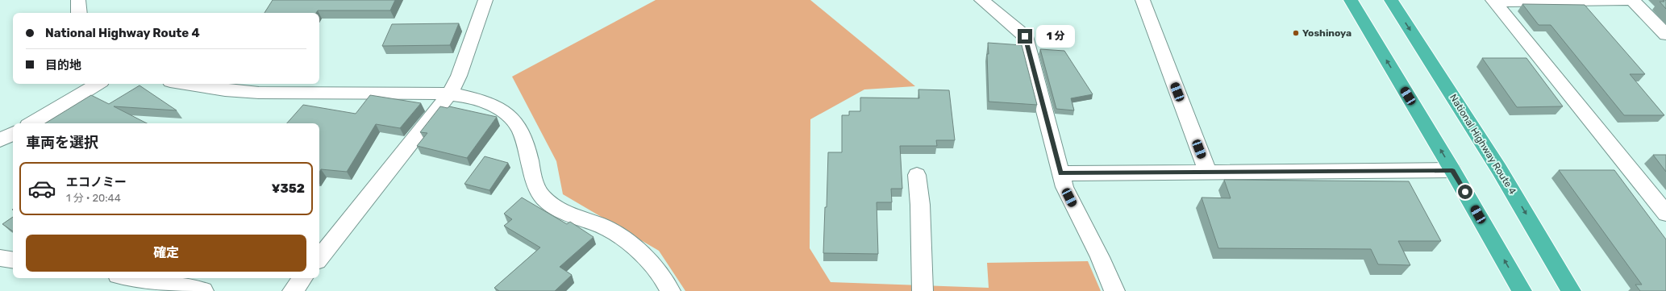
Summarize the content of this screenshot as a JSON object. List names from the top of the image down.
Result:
{
  "streets": {
    "highway": ["National Highway Route 4"]
  },
  "places": ["Yoshinoya"],
  "page": {
    "banner": ["National Highway Route 4", "目的地"],
    "bubble": "1 分",
    "heading": "車両を選択",
    "list": [
      {
        "name": "エコノミー",
        "note": "1 分 · 20:44",
        "value": "¥352"
      }
    ],
    "buttons": "確定"
  }
}
